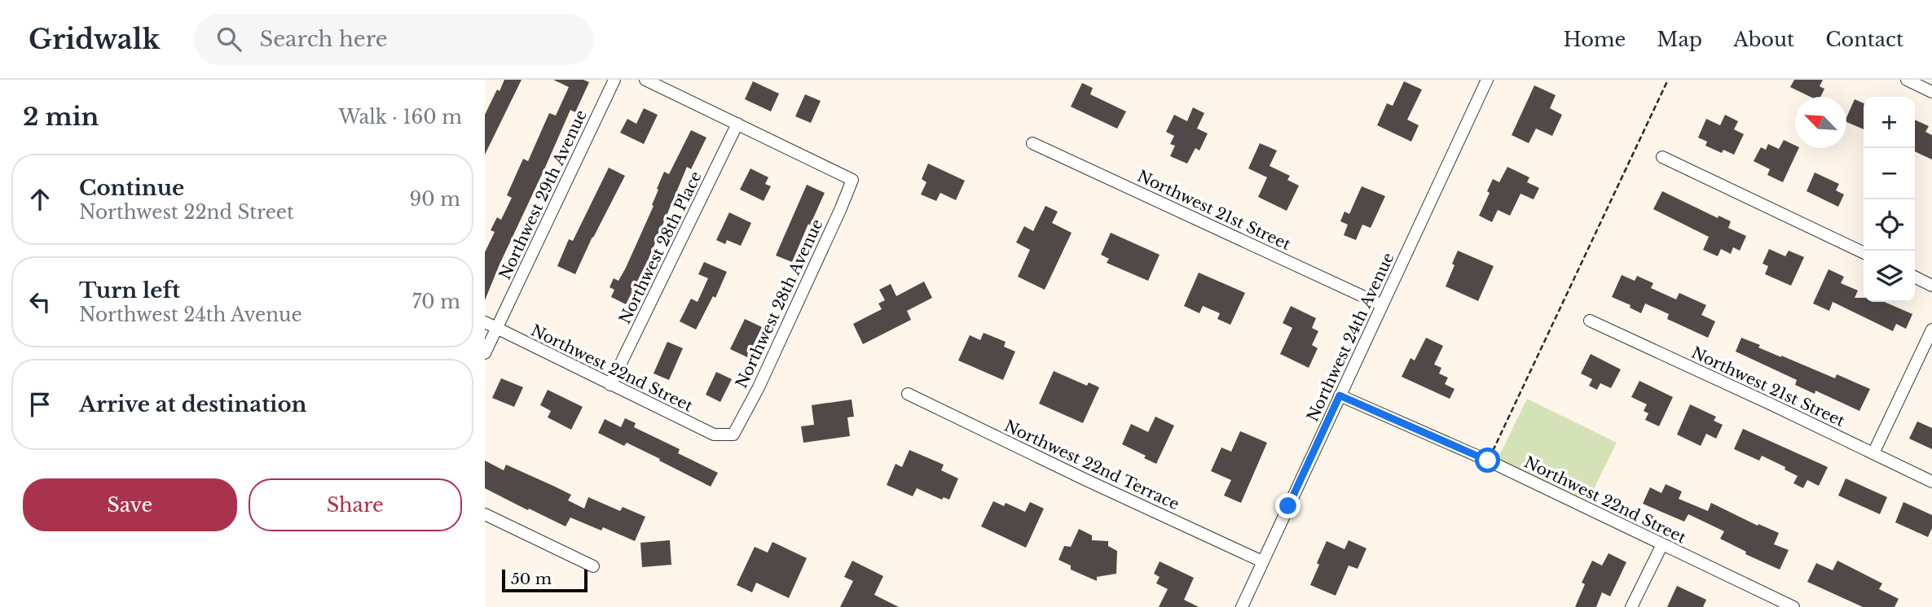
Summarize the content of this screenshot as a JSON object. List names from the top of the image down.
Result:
{
  "streets": {
    "street": [
      "Northwest 29th Avenue",
      "Northwest 21st Street",
      "Northwest 28th Place",
      "Northwest 28th Avenue",
      "Northwest 24th Avenue",
      "Northwest 22nd Street",
      "Northwest 22nd Terrace"
    ]
  },
  "crossings": [
    ["Northwest 29th Avenue", "Northwest 22nd Street"],
    ["Northwest 21st Street", "Northwest 24th Avenue"],
    ["Northwest 28th Place", "Northwest 28th Avenue"],
    ["Northwest 28th Place", "Northwest 22nd Street"],
    ["Northwest 28th Avenue", "Northwest 22nd Street"],
    ["Northwest 24th Avenue", "Northwest 22nd Street"],
    ["Northwest 24th Avenue", "Northwest 22nd Terrace"]
  ],
  "scale_bar": "50 m",
  "north": "top left",
  "page": {
    "header": "Gridwalk",
    "search": "Search here",
    "nav": [
      "Home",
      "Map",
      "About",
      "Contact"
    ],
    "heading": ["2 min", "Walk · 160 m"],
    "map_buttons": ["+", "−"],
    "list": [
      ["Continue", "Northwest 22nd Street", "90 m"],
      ["Turn left", "Northwest 24th Avenue", "70 m"],
      "Arrive at destination"
    ],
    "buttons": ["Save", "Share"],
    "scale": "50 m"
  }
}
